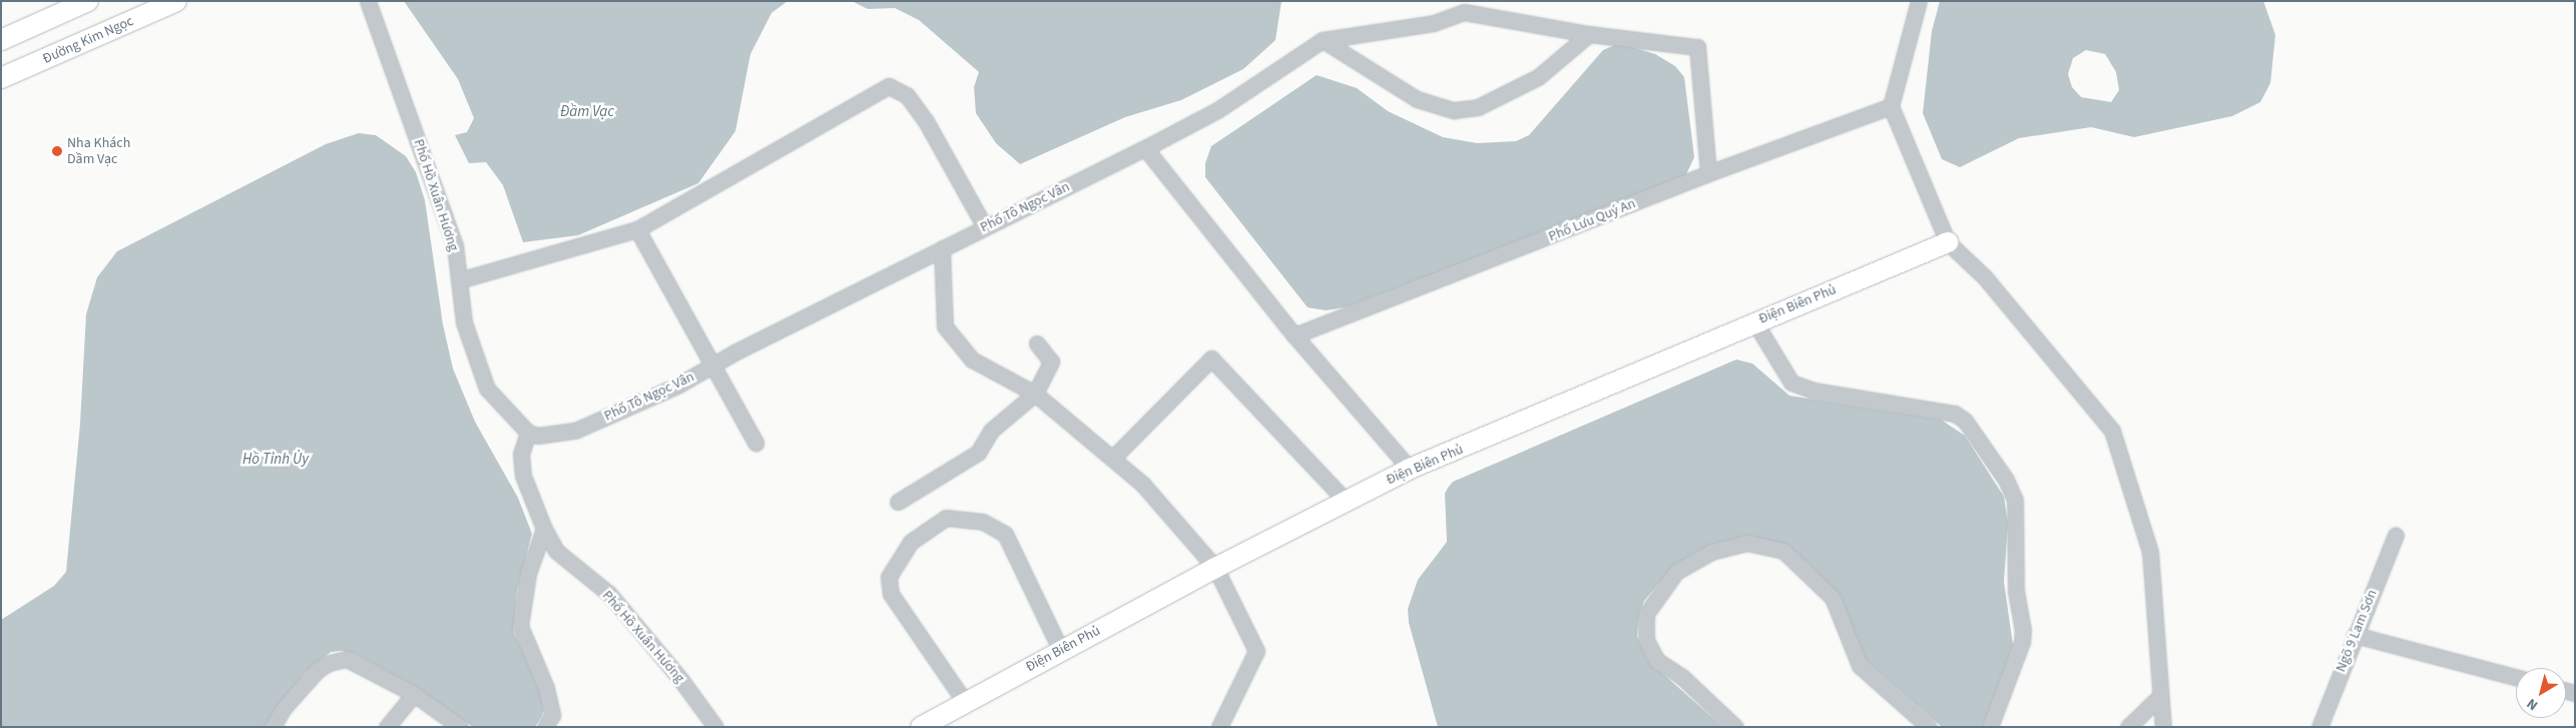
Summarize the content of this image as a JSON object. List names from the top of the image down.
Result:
{
  "streets": {
    "street": [
      "Đường Kim Ngọc",
      "Phố Hồ Xuân Hương",
      "Phố Tô Ngọc Vân",
      "Phố Lưu Quý An",
      "Điện Biên Phủ",
      "Ngõ 9 Lam Sơn"
    ]
  },
  "crossings": [
    ["Phố Hồ Xuân Hương", "Phố Tô Ngọc Vân"]
  ],
  "water": ["Đầm Vạc", "Hồ Tỉnh Ủy"],
  "places": ["Nha Khách Dầm Vạc"],
  "north": "bottom left"
}
